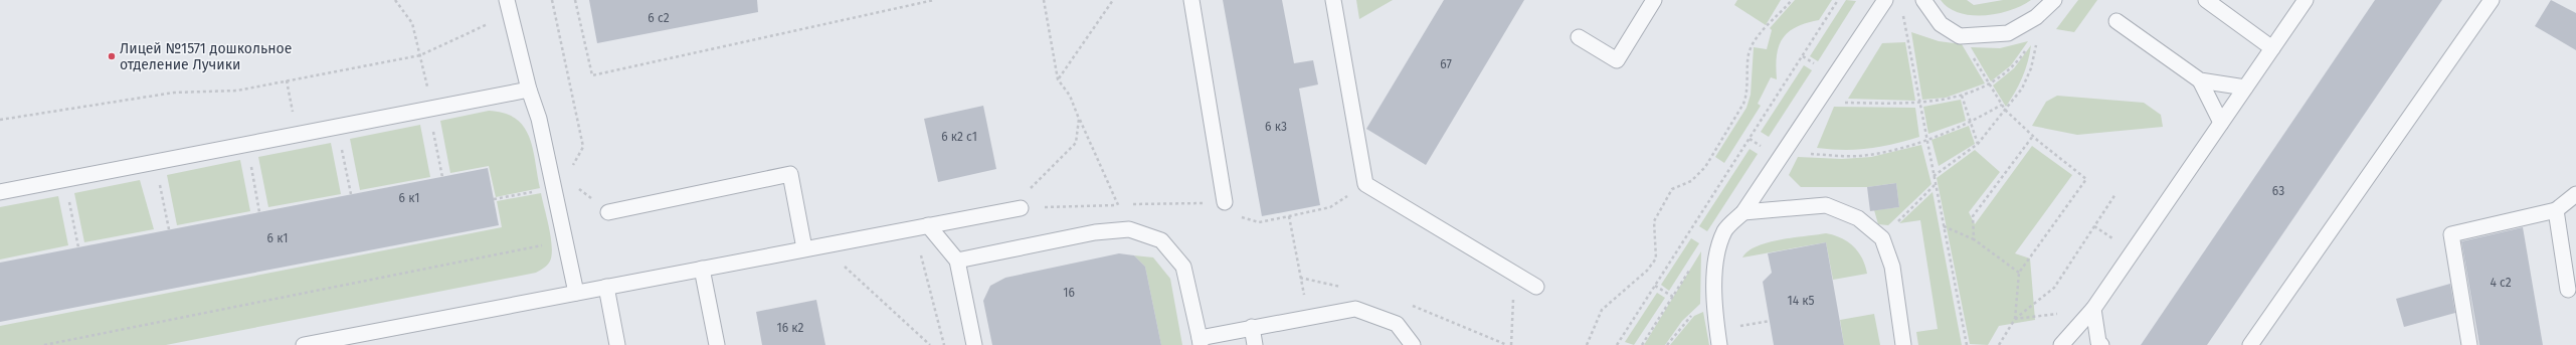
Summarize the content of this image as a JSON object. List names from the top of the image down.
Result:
{
  "places": ["Лицей №1571 дошкольное отделение Лучики"],
  "house_numbers": [
    "6 с2",
    "67",
    "6 к3",
    "6 к2 с1",
    "63",
    "6 к1",
    "6 к1",
    "4 с2",
    "16",
    "14 к5",
    "16 к2"
  ]
}
